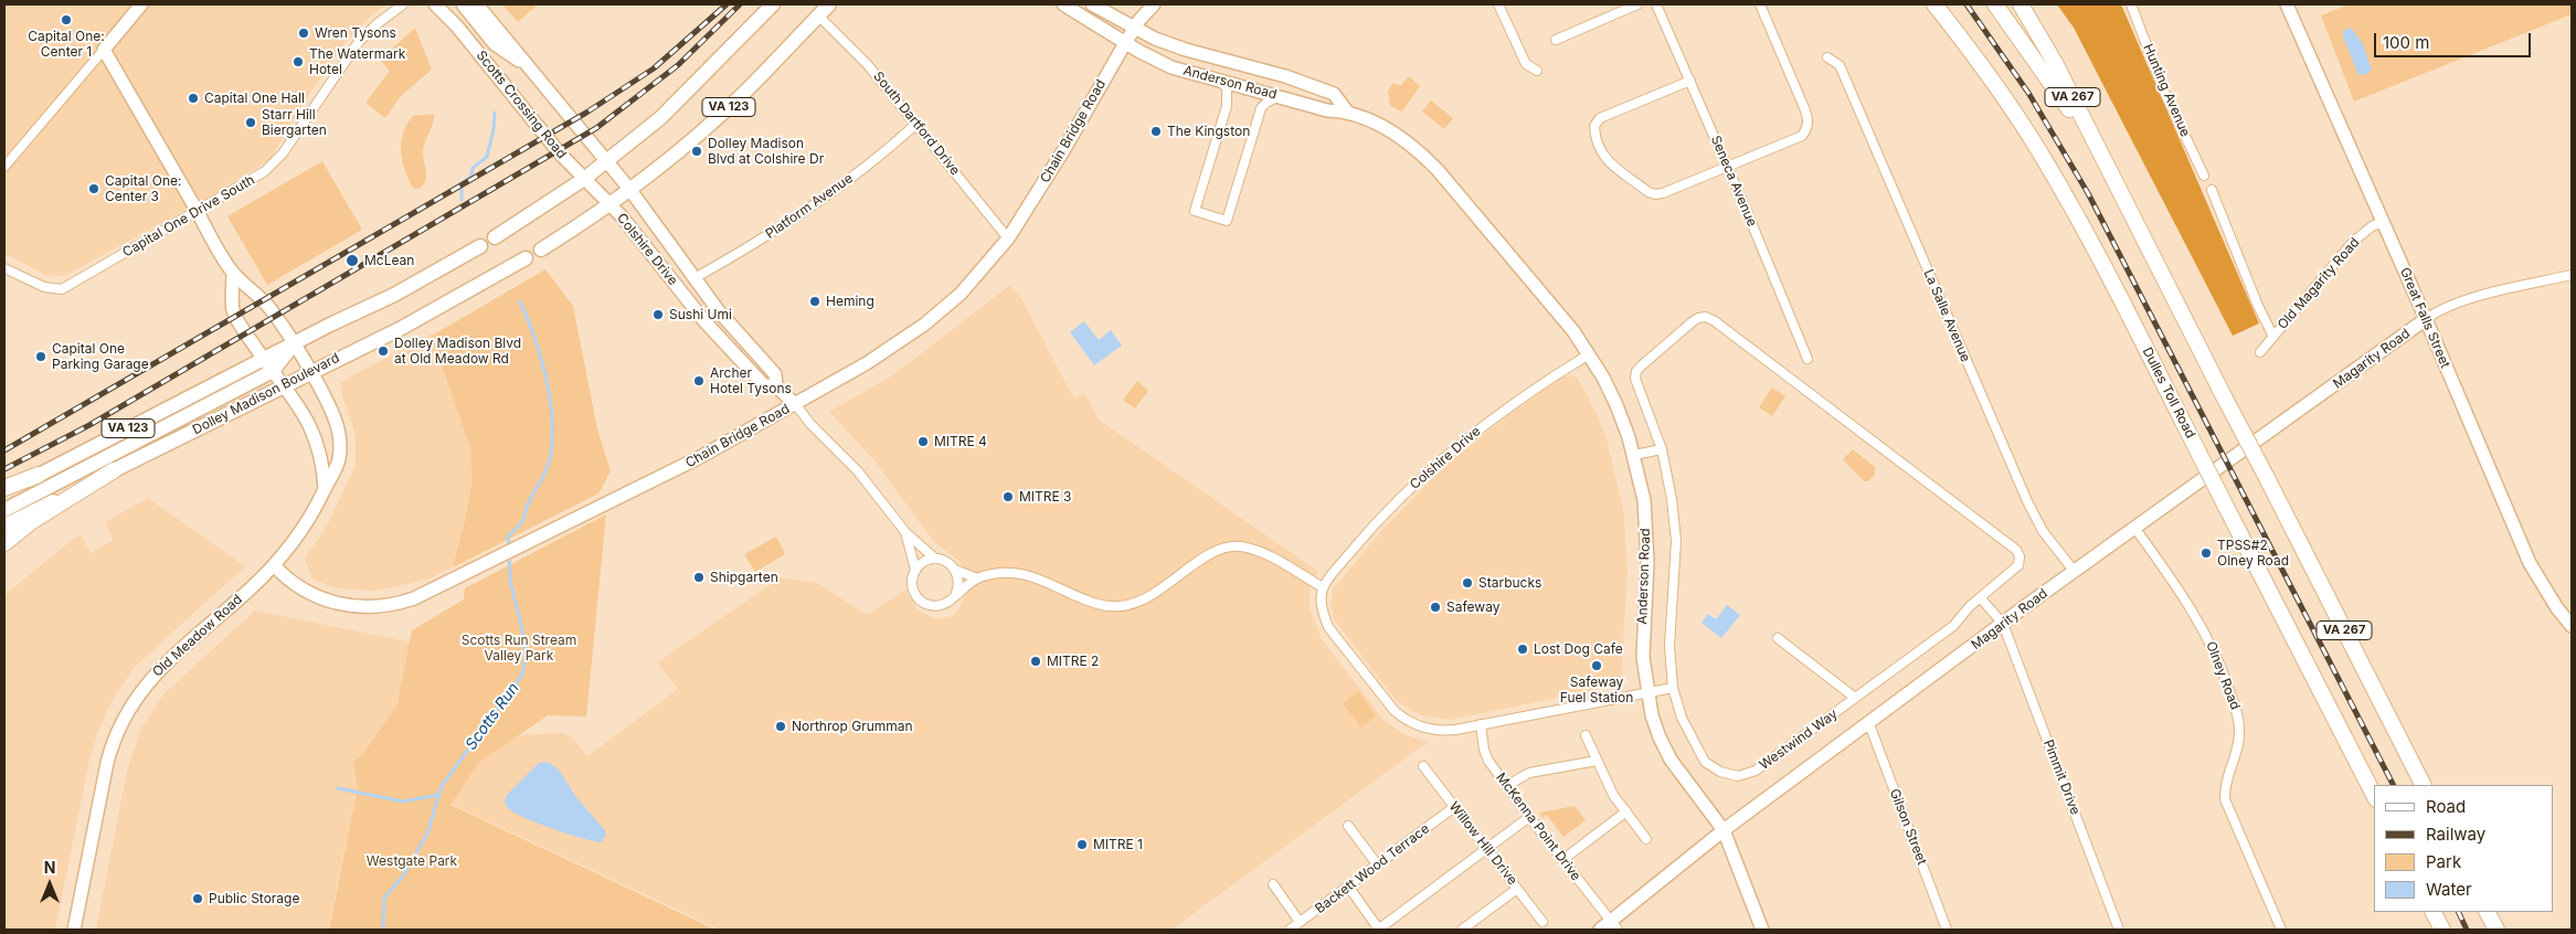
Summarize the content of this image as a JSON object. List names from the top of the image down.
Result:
{
  "streets": {
    "highway": ["VA 267", "Dulles Toll Road"],
    "main road": ["VA 123", "Dolley Madison Boulevard"],
    "street": [
      "Anderson Road",
      "Hunting Avenue",
      "Scotts Crossing Road",
      "South Dartford Drive",
      "Chain Bridge Road",
      "Seneca Avenue",
      "Platform Avenue",
      "Capital One Drive South",
      "Colshire Drive",
      "Old Magarity Road",
      "La Salle Avenue",
      "Great Falls Street",
      "Magarity Road",
      "Old Meadow Road",
      "Olney Road",
      "Westwind Way",
      "Pimmit Drive",
      "McKenna Point Drive",
      "Gilson Street",
      "Willow Hill Drive",
      "Backett Wood Terrace"
    ]
  },
  "crossings": [
    ["Anderson Road", "Chain Bridge Road"],
    ["Anderson Road", "Colshire Drive"],
    ["Anderson Road", "Magarity Road"],
    ["Scotts Crossing Road", "VA 123"],
    ["Scotts Crossing Road", "Colshire Drive"],
    ["VA 123", "South Dartford Drive"],
    ["VA 123", "Colshire Drive"],
    ["VA 123", "Old Meadow Road"],
    ["South Dartford Drive", "Chain Bridge Road"],
    ["South Dartford Drive", "Platform Avenue"],
    ["Chain Bridge Road", "Colshire Drive"],
    ["Chain Bridge Road", "Old Meadow Road"],
    ["Platform Avenue", "Colshire Drive"],
    ["Old Magarity Road", "Great Falls Street"],
    ["La Salle Avenue", "Magarity Road"],
    ["Great Falls Street", "Magarity Road"],
    ["Magarity Road", "Olney Road"],
    ["Magarity Road", "Pimmit Drive"],
    ["Magarity Road", "McKenna Point Drive"],
    ["Magarity Road", "Gilson Street"],
    ["Dolley Madison Boulevard", "Old Meadow Road"],
    ["Willow Hill Drive", "Backett Wood Terrace"]
  ],
  "water": ["Scotts Run"],
  "parks": ["Scotts Run Stream Valley Park", "Westgate Park"],
  "places": [
    "Capital One: Center 1",
    "Wren Tysons",
    "The Watermark Hotel",
    "Capital One Hall",
    "Starr Hill Biergarten",
    "The Kingston",
    "Dolley Madison Blvd at Colshire Dr",
    "Capital One: Center 3",
    "McLean",
    "Heming",
    "Sushi Umi",
    "Dolley Madison Blvd at Old Meadow Rd",
    "Capital One Parking Garage",
    "Archer Hotel Tysons",
    "MITRE 4",
    "MITRE 3",
    "TPSS#2 Olney Road",
    "Shipgarten",
    "Starbucks",
    "Safeway",
    "Lost Dog Cafe",
    "MITRE 2",
    "Safeway Fuel Station",
    "Northrop Grumman",
    "MITRE 1",
    "Public Storage"
  ],
  "legend": [
    "Road",
    "Railway",
    "Park",
    "Water"
  ],
  "scale_bar": "100 m",
  "north": "top"
}
